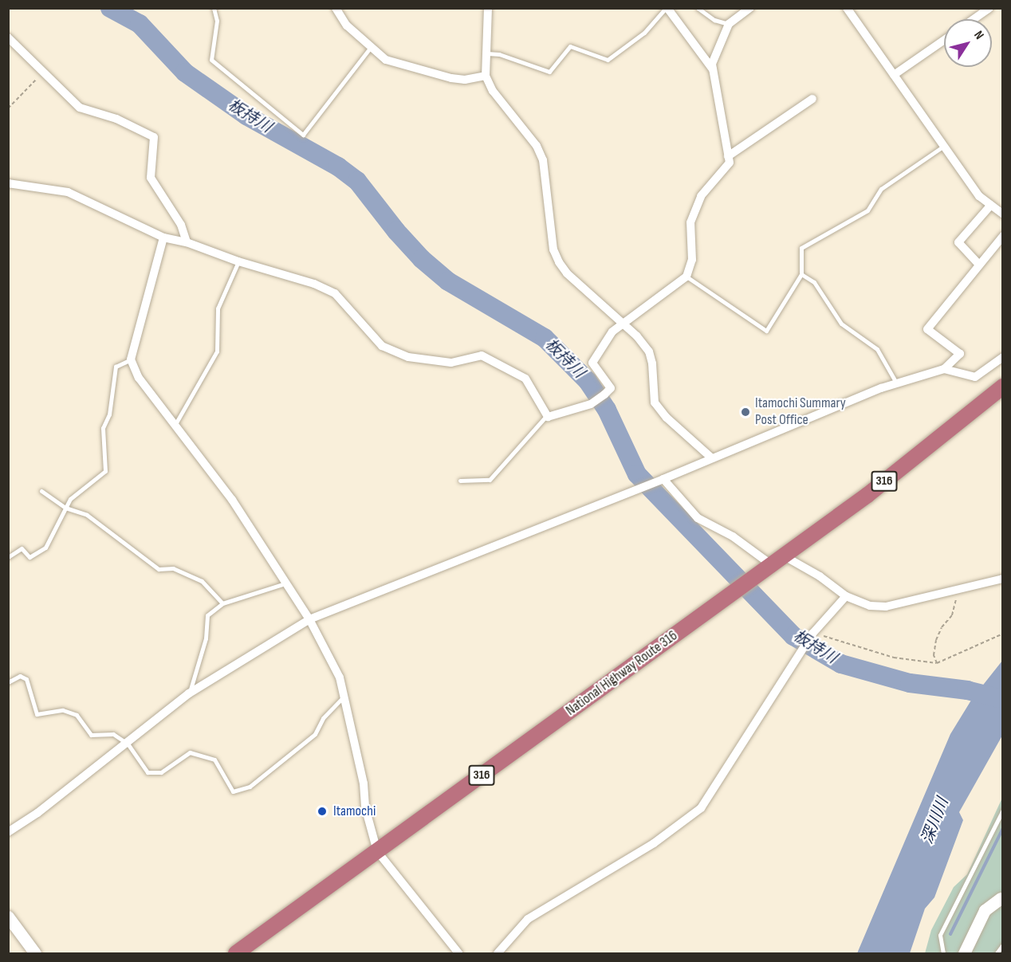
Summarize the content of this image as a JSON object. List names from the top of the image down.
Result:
{
  "streets": {
    "highway": ["316", "National Highway Route 316"]
  },
  "water": ["板持川", "深川川"],
  "places": ["Itamochi Summary Post Office", "Itamochi"],
  "north": "top right"
}
